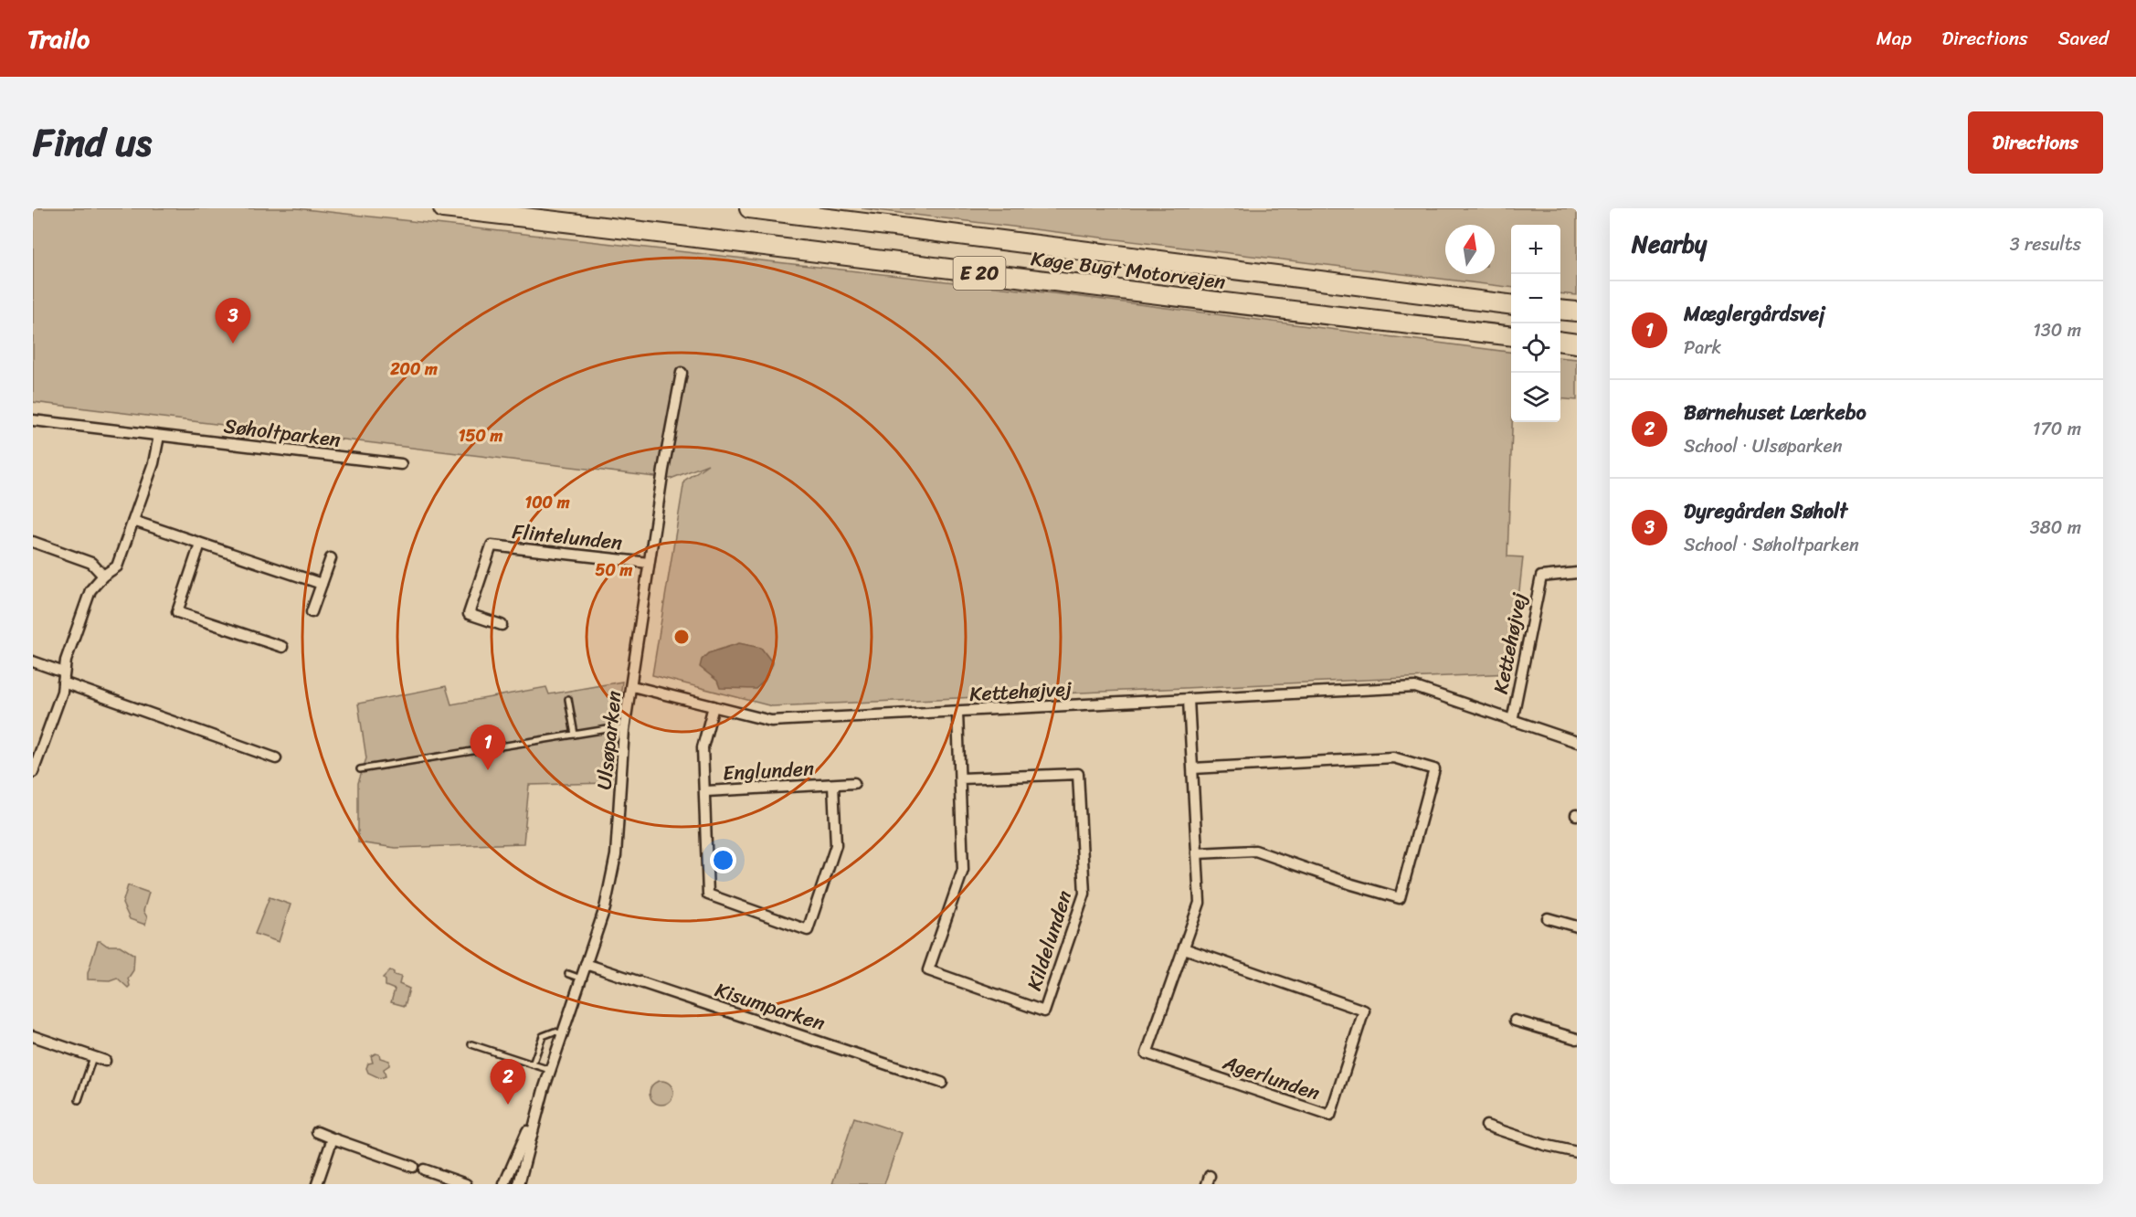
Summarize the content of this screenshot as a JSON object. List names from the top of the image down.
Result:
{
  "streets": {
    "highway": ["Køge Bugt Motorvejen", "E 20"],
    "street": [
      "Søholtparken",
      "Flintelunden",
      "Kettehøjvej",
      "Ulsøparken",
      "Englunden",
      "Kildelunden",
      "Kisumparken",
      "Agerlunden"
    ]
  },
  "crossings": [
    ["Flintelunden", "Ulsøparken"],
    ["Kettehøjvej", "Ulsøparken"],
    ["Kettehøjvej", "Englunden"],
    ["Kettehøjvej", "Kildelunden"],
    ["Kettehøjvej", "Agerlunden"],
    ["Ulsøparken", "Kisumparken"]
  ],
  "north": "top",
  "page": {
    "header": "Trailo",
    "nav": ["Map", "Directions", "Saved"],
    "title": "Find us",
    "buttons": "Directions",
    "heading": ["Nearby", "3 results"],
    "map_buttons": ["+", "−"],
    "list": [
      {
        "mark": "1",
        "name": "Mæglergårdsvej",
        "note": "Park",
        "value": "130 m"
      },
      {
        "mark": "2",
        "name": "Børnehuset Lærkebo",
        "note": "School · Ulsøparken",
        "value": "170 m"
      },
      {
        "mark": "3",
        "name": "Dyregården Søholt",
        "note": "School · Søholtparken",
        "value": "380 m"
      }
    ],
    "pins": ["3", "1", "2"]
  },
  "rings": [
    "200 m",
    "150 m",
    "100 m",
    "50 m"
  ]
}
